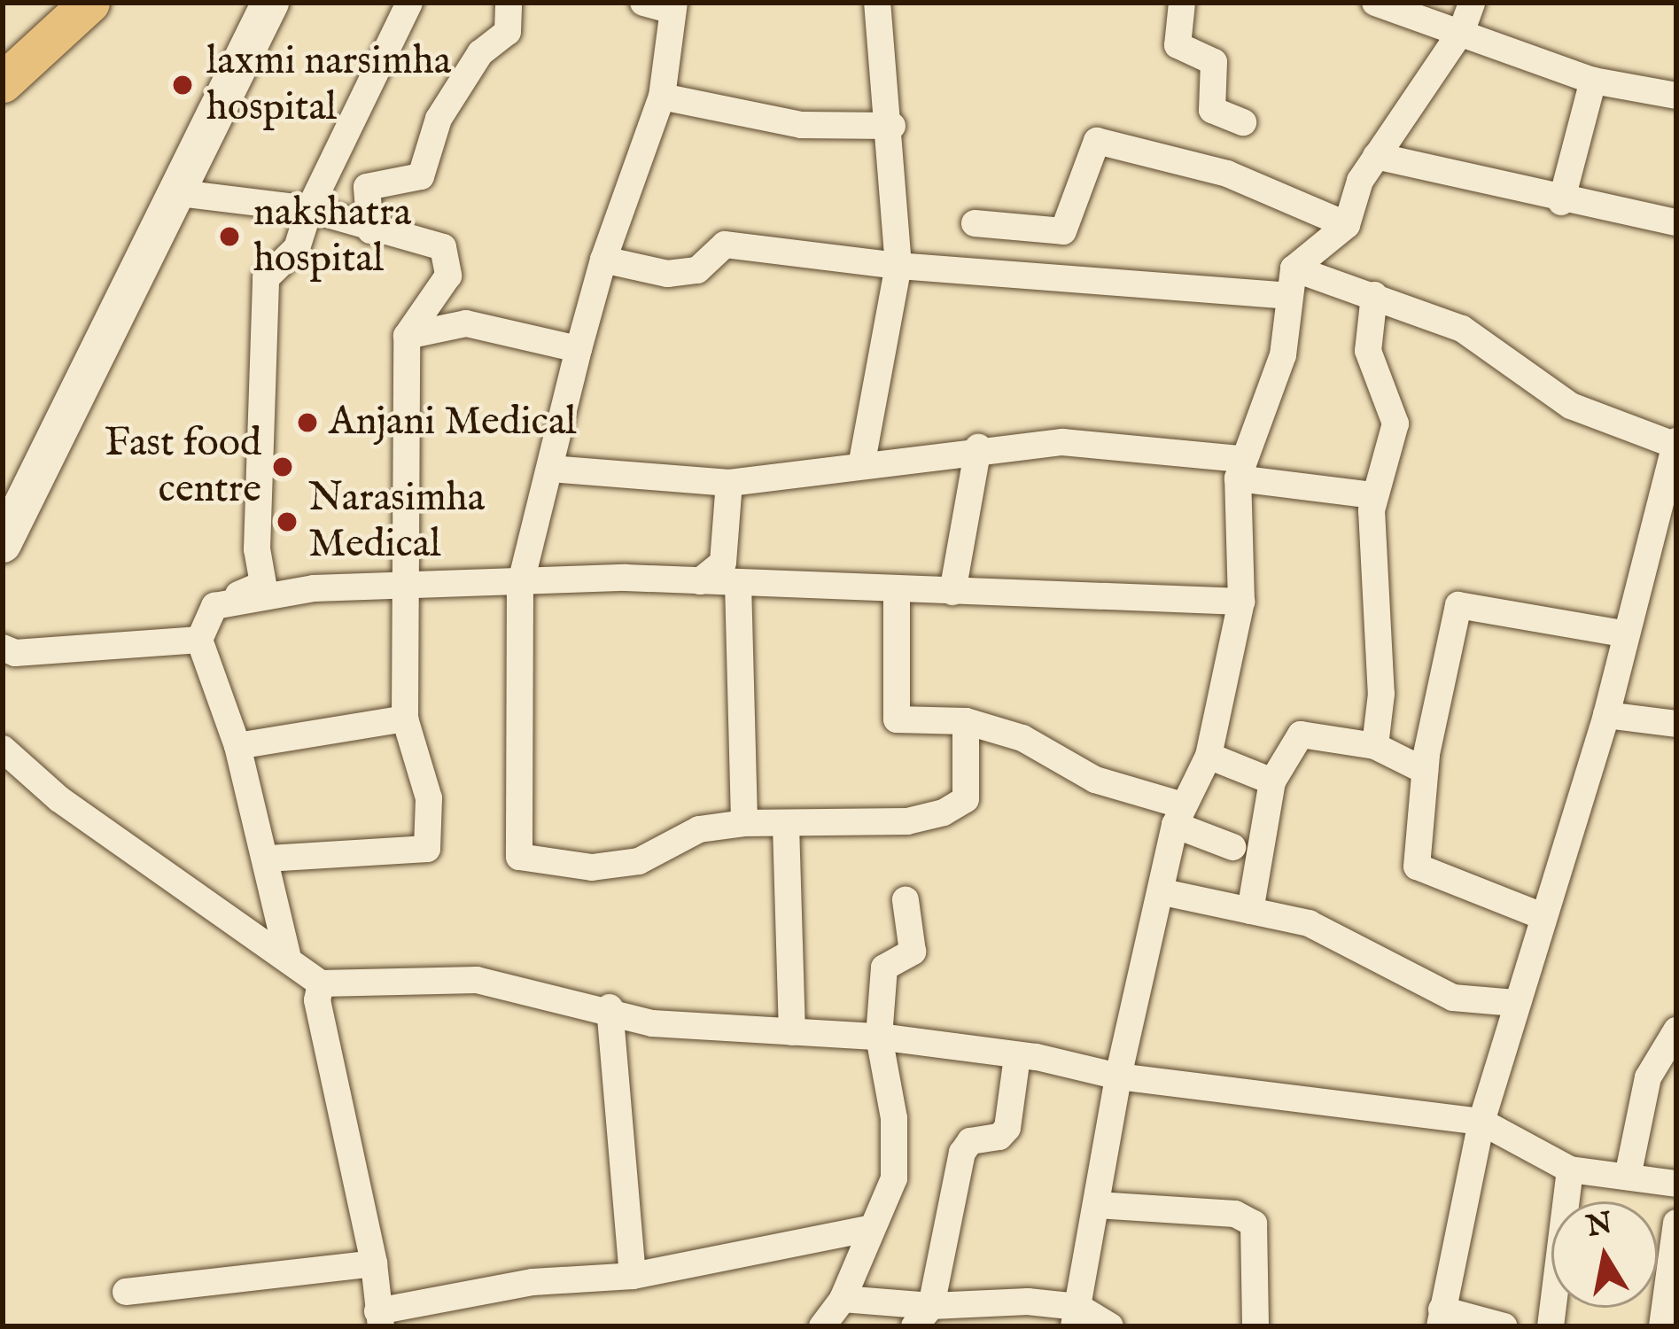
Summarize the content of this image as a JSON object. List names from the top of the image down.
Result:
{
  "places": [
    "laxmi narsimha hospital",
    "nakshatra hospital",
    "Anjani Medical",
    "Fast food centre",
    "Narasimha Medical"
  ],
  "north": "top"
}
